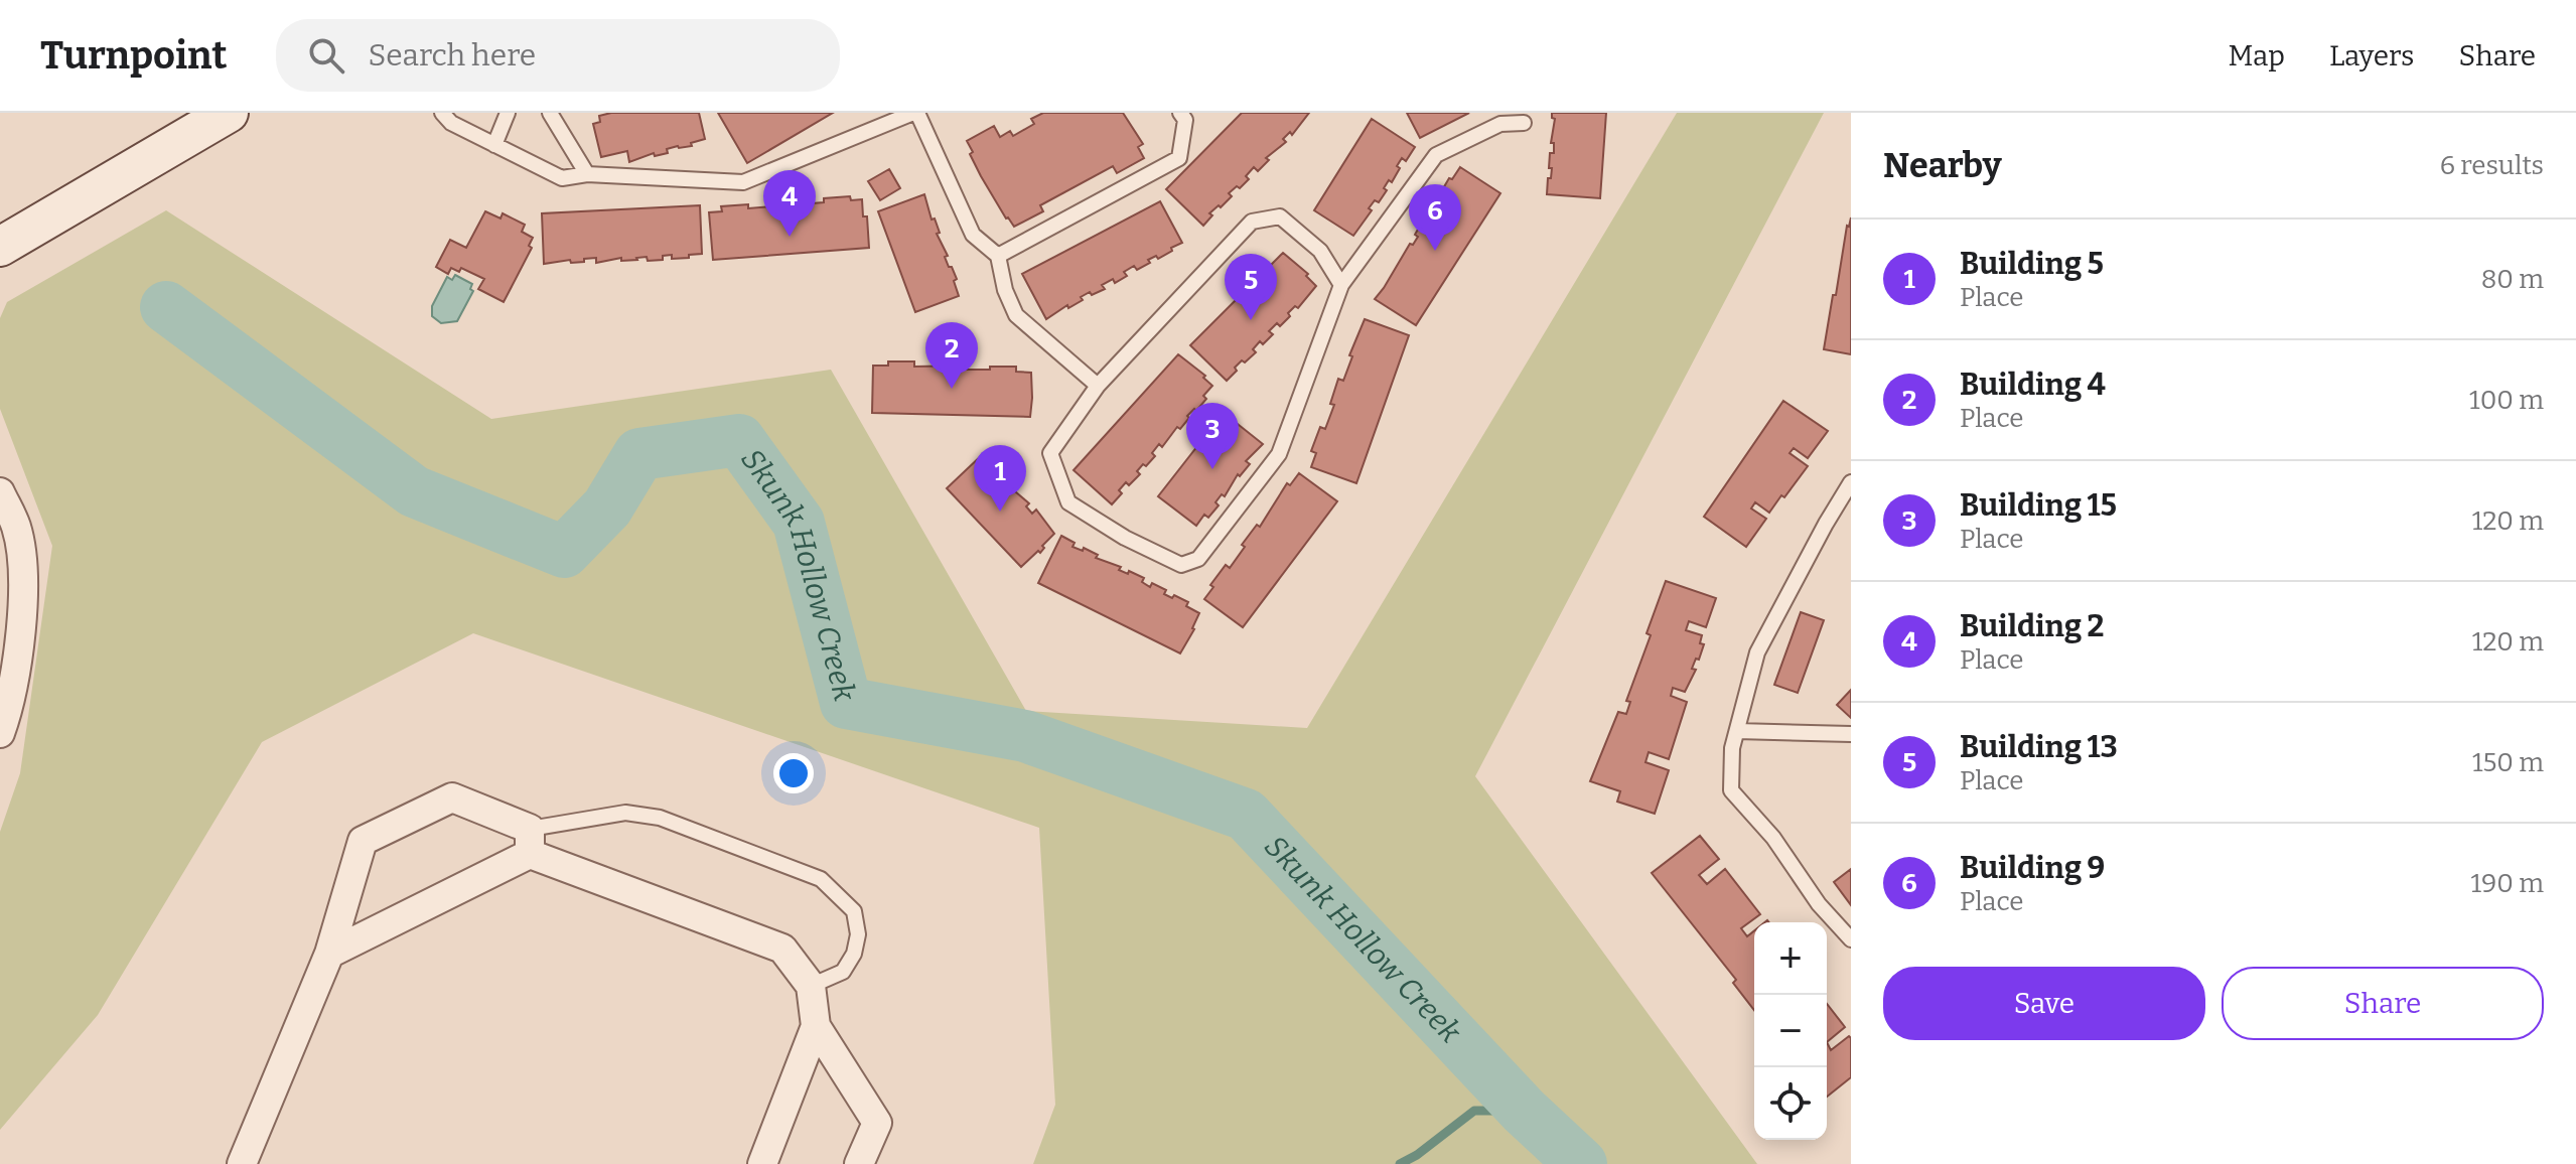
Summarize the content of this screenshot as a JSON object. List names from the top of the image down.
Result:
{
  "water": ["Skunk Hollow Creek"],
  "page": {
    "header": "Turnpoint",
    "search": "Search here",
    "nav": ["Map", "Layers", "Share"],
    "heading": ["Nearby", "6 results"],
    "pins": [
      "4",
      "6",
      "5",
      "2",
      "3",
      "1"
    ],
    "list": [
      {
        "mark": "1",
        "name": "Building 5",
        "note": "Place",
        "value": "80 m"
      },
      {
        "mark": "2",
        "name": "Building 4",
        "note": "Place",
        "value": "100 m"
      },
      {
        "mark": "3",
        "name": "Building 15",
        "note": "Place",
        "value": "120 m"
      },
      {
        "mark": "4",
        "name": "Building 2",
        "note": "Place",
        "value": "120 m"
      },
      {
        "mark": "5",
        "name": "Building 13",
        "note": "Place",
        "value": "150 m"
      },
      {
        "mark": "6",
        "name": "Building 9",
        "note": "Place",
        "value": "190 m"
      }
    ],
    "map_buttons": ["+", "−"],
    "buttons": ["Save", "Share"]
  }
}
